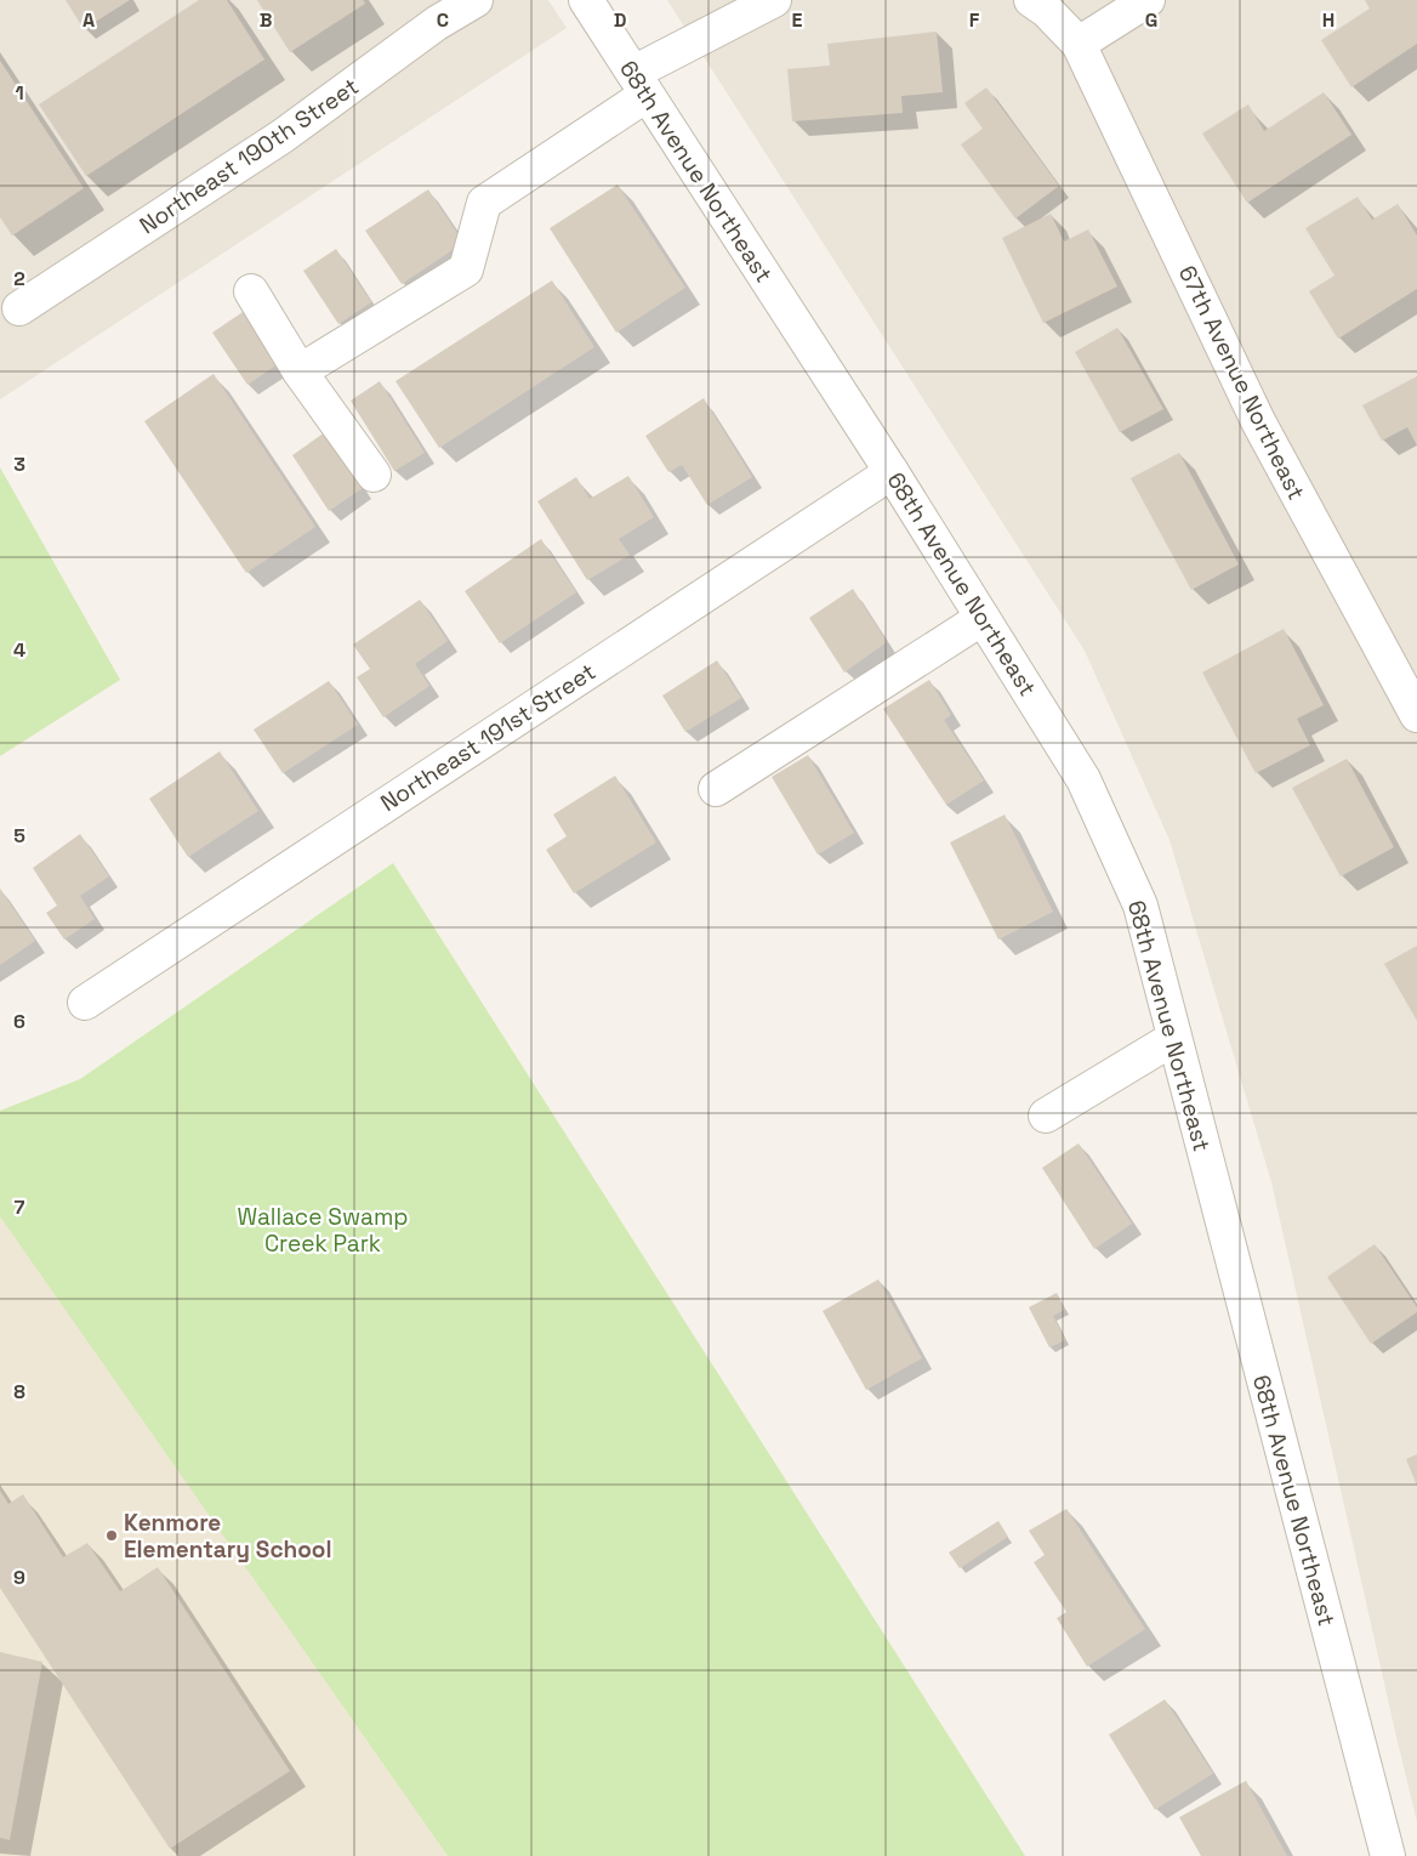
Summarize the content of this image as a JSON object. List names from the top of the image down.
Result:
{
  "streets": {
    "street": [
      "Northeast 190th Street",
      "68th Avenue Northeast",
      "67th Avenue Northeast",
      "Northeast 191st Street"
    ]
  },
  "crossings": [
    ["68th Avenue Northeast", "Northeast 191st Street"]
  ],
  "parks": ["Wallace Swamp Creek Park"],
  "places": ["Kenmore Elementary School"],
  "grid": {
    "columns": [
      "A",
      "B",
      "C",
      "D",
      "E",
      "F",
      "G",
      "H"
    ],
    "rows": [
      "1",
      "2",
      "3",
      "4",
      "5",
      "6",
      "7",
      "8",
      "9"
    ]
  }
}
